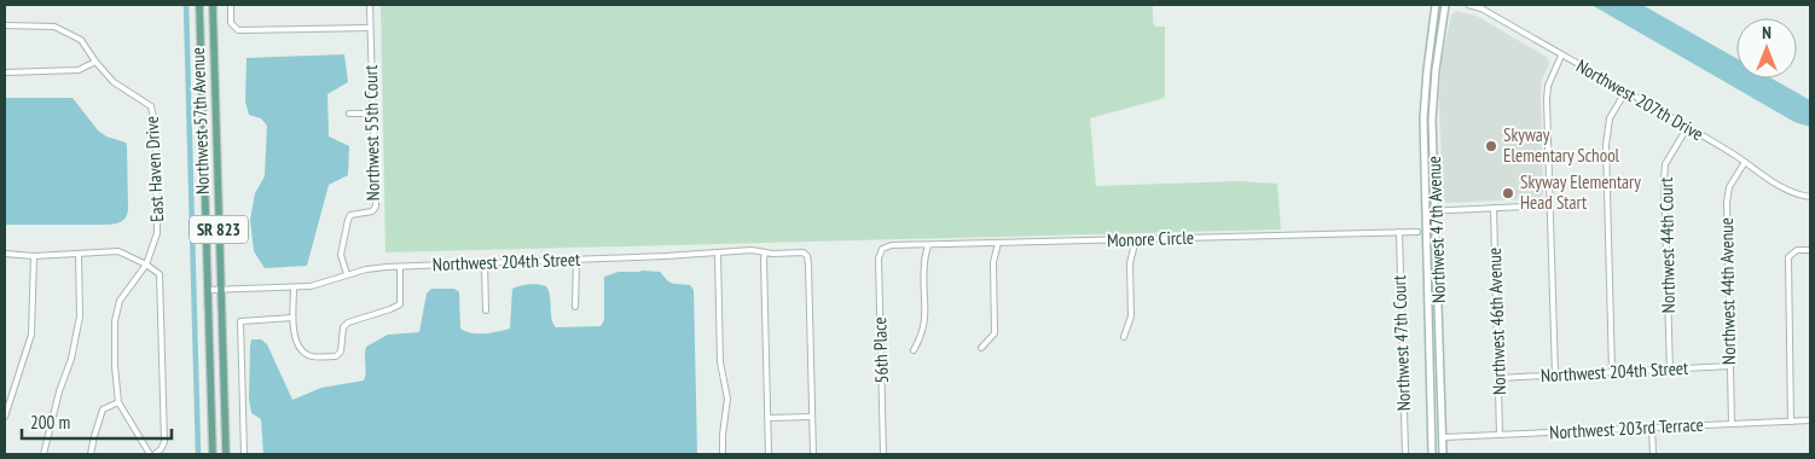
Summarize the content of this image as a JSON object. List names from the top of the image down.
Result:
{
  "streets": {
    "main road": ["Northwest 57th Avenue", "SR 823", "Northwest 47th Avenue"],
    "street": [
      "Northwest 207th Drive",
      "Northwest 55th Court",
      "East Haven Drive",
      "Monore Circle",
      "Northwest 44th Court",
      "Northwest 204th Street",
      "Northwest 44th Avenue",
      "Northwest 46th Avenue",
      "Northwest 47th Court",
      "56th Place",
      "Northwest 203rd Terrace"
    ]
  },
  "crossings": [
    ["Northwest 207th Drive", "Northwest 44th Court"],
    ["Northwest 207th Drive", "Northwest 44th Avenue"],
    ["Northwest 57th Avenue", "Northwest 204th Street"],
    ["Northwest 55th Court", "Northwest 204th Street"],
    ["Northwest 47th Avenue", "Northwest 203rd Terrace"],
    ["Monore Circle", "Northwest 47th Court"],
    ["Monore Circle", "56th Place"],
    ["Northwest 44th Court", "Northwest 204th Street"],
    ["Northwest 204th Street", "Northwest 44th Avenue"],
    ["Northwest 204th Street", "Northwest 46th Avenue"],
    ["Northwest 44th Avenue", "Northwest 203rd Terrace"],
    ["Northwest 46th Avenue", "Northwest 203rd Terrace"]
  ],
  "places": ["Skyway Elementary School", "Skyway Elementary Head Start"],
  "scale_bar": "200 m",
  "north": "top"
}
